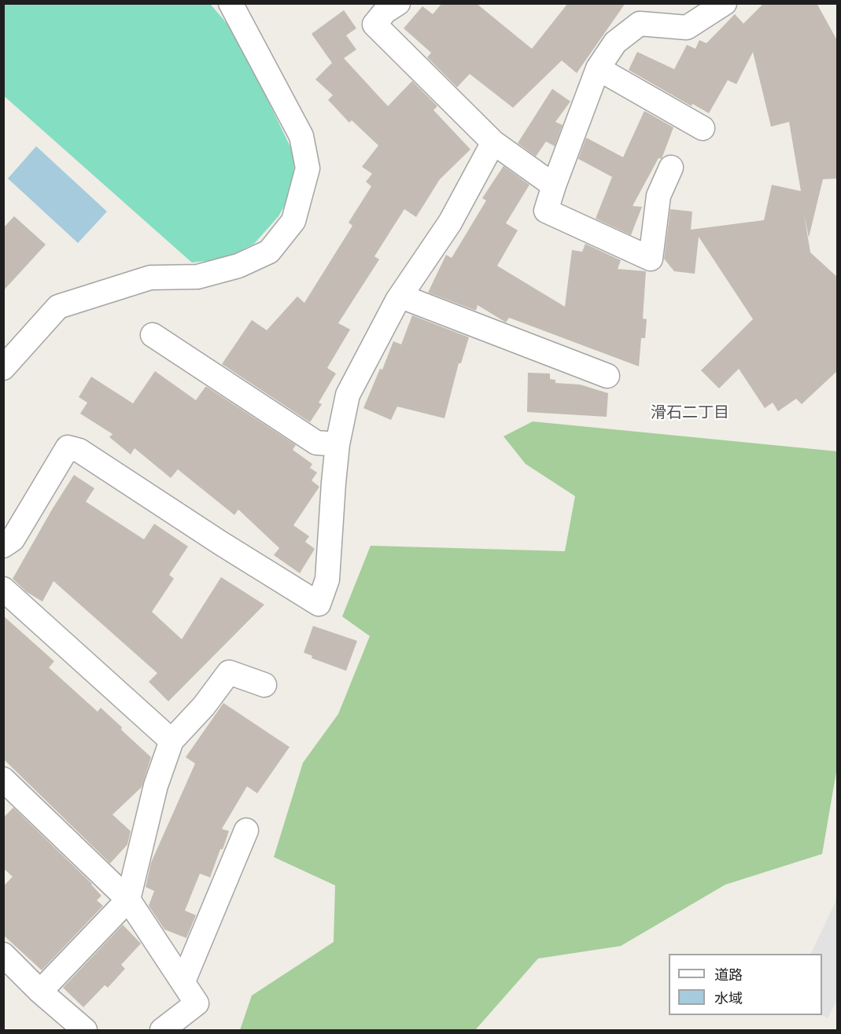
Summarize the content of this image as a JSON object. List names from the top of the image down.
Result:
{
  "districts": ["滑石二丁目"],
  "legend": ["道路", "水域"]
}
